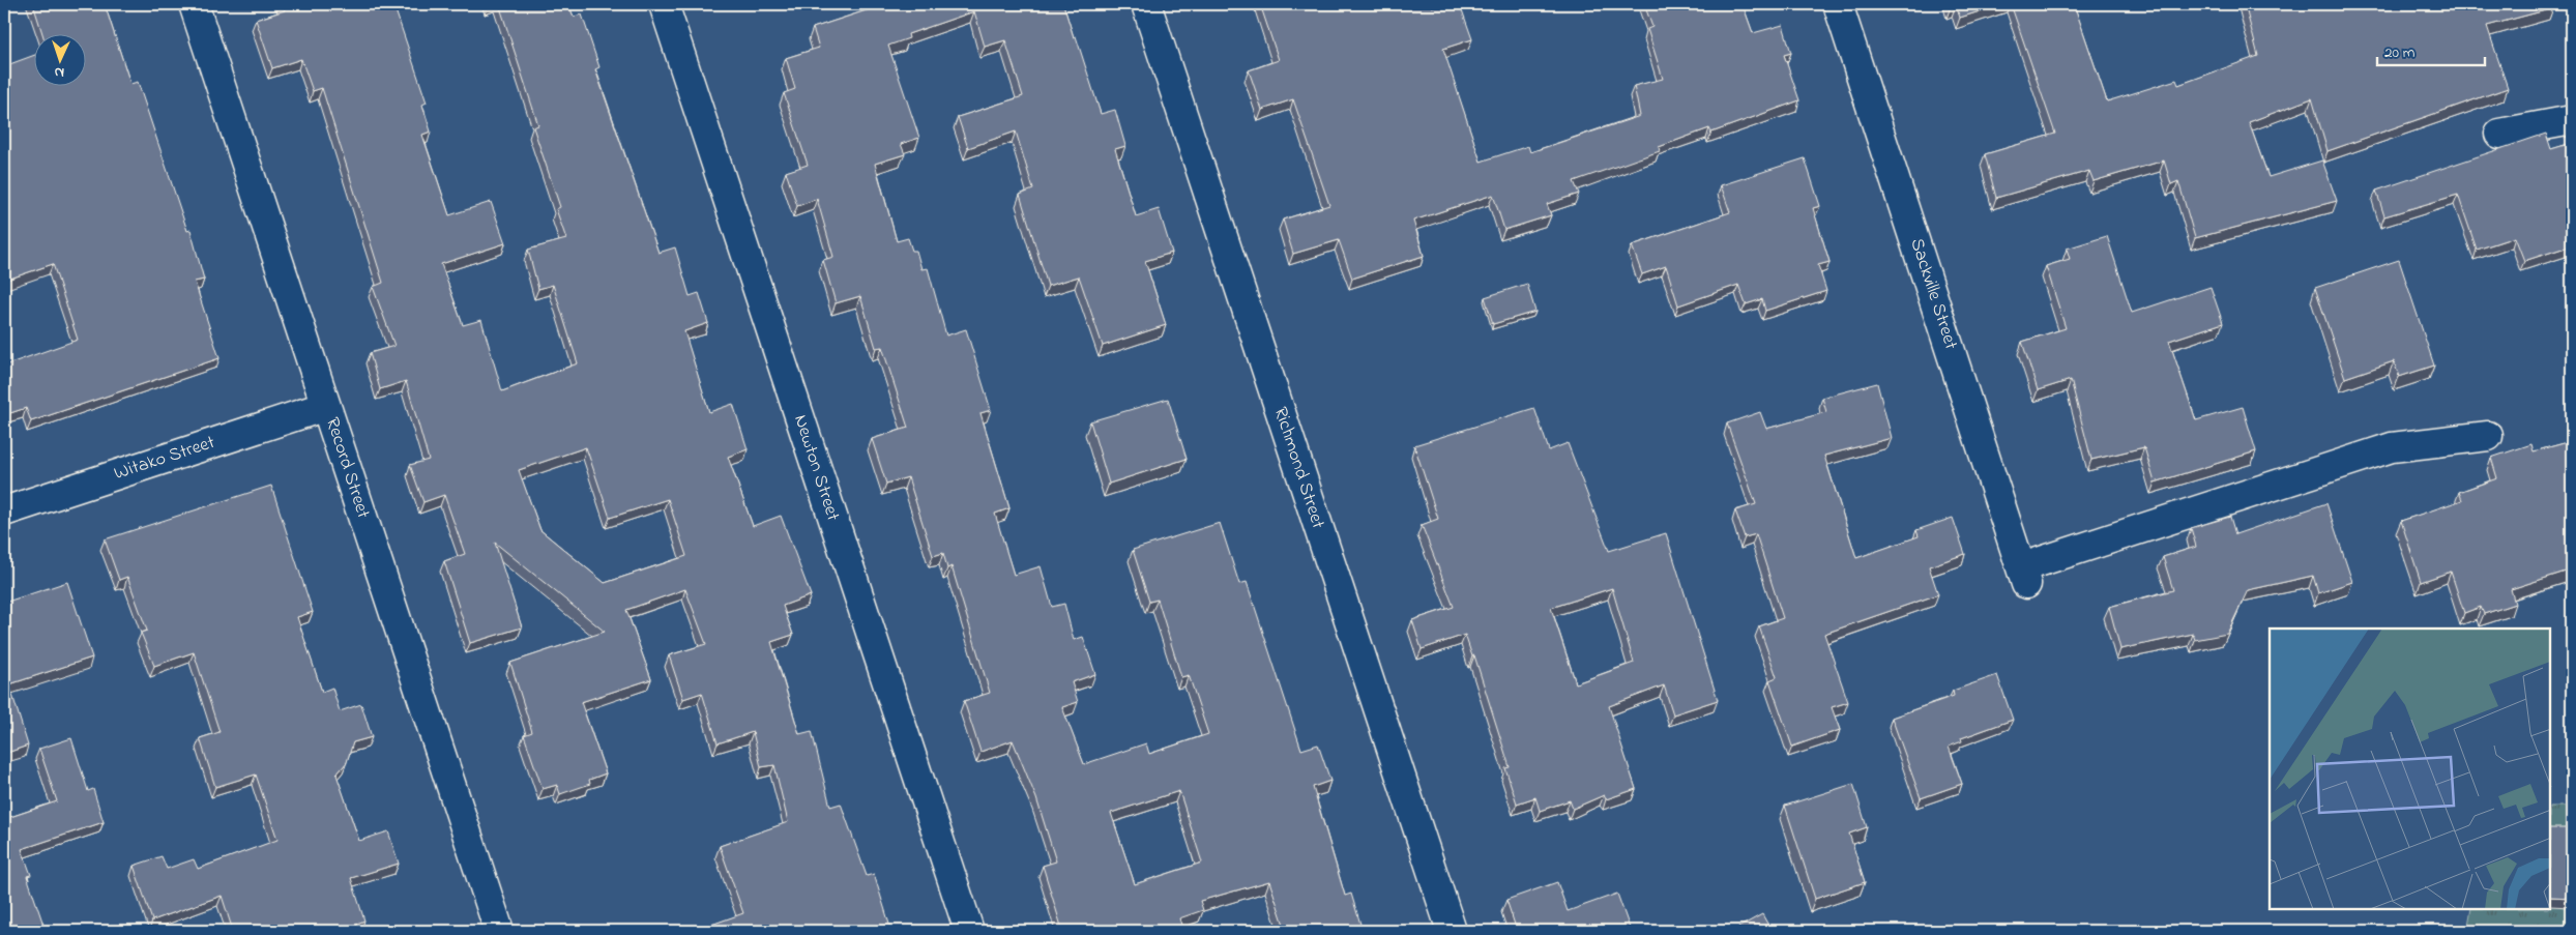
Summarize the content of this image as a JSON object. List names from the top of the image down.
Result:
{
  "streets": {
    "street": [
      "Sackville Street",
      "Witako Street",
      "Record Street",
      "Newton Street",
      "Richmond Street"
    ]
  },
  "crossings": [
    ["Witako Street", "Record Street"]
  ],
  "scale_bar": "20 m",
  "north": "bottom"
}
